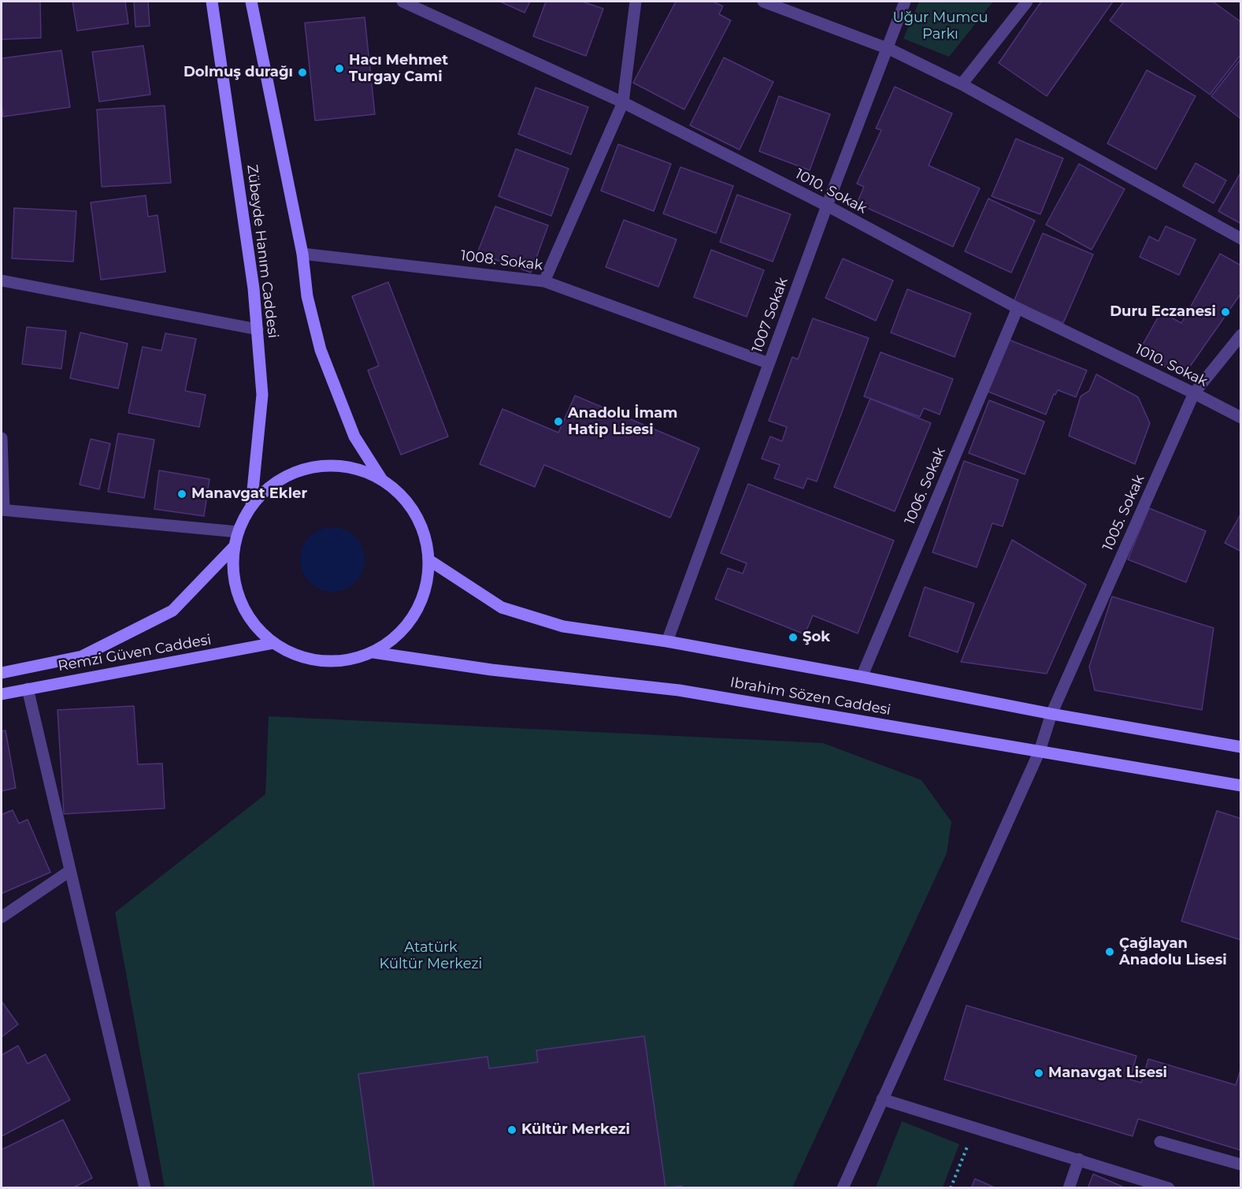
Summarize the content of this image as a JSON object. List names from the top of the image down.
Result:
{
  "streets": {
    "main road": ["Zübeyde Hanım Caddesi", "Remzi Güven Caddesi", "Ibrahim Sözen Caddesi"],
    "street": [
      "1010. Sokak",
      "1008. Sokak",
      "1007 Sokak",
      "1006. Sokak",
      "1005. Sokak"
    ]
  },
  "crossings": [
    ["1010. Sokak", "1007 Sokak"],
    ["1010. Sokak", "1006. Sokak"],
    ["1010. Sokak", "1005. Sokak"],
    ["1008. Sokak", "1007 Sokak"],
    ["1007 Sokak", "Ibrahim Sözen Caddesi"],
    ["1006. Sokak", "Ibrahim Sözen Caddesi"],
    ["1005. Sokak", "Ibrahim Sözen Caddesi"]
  ],
  "parks": ["Uğur Mumcu Parkı", "Atatürk Kültür Merkezi"],
  "places": [
    "Hacı Mehmet Turgay Cami",
    "Dolmuş durağı",
    "Duru Eczanesi",
    "Anadolu İmam Hatip Lisesi",
    "Manavgat Ekler",
    "Şok",
    "Çağlayan Anadolu Lisesi",
    "Manavgat Lisesi",
    "Kültür Merkezi"
  ]
}
